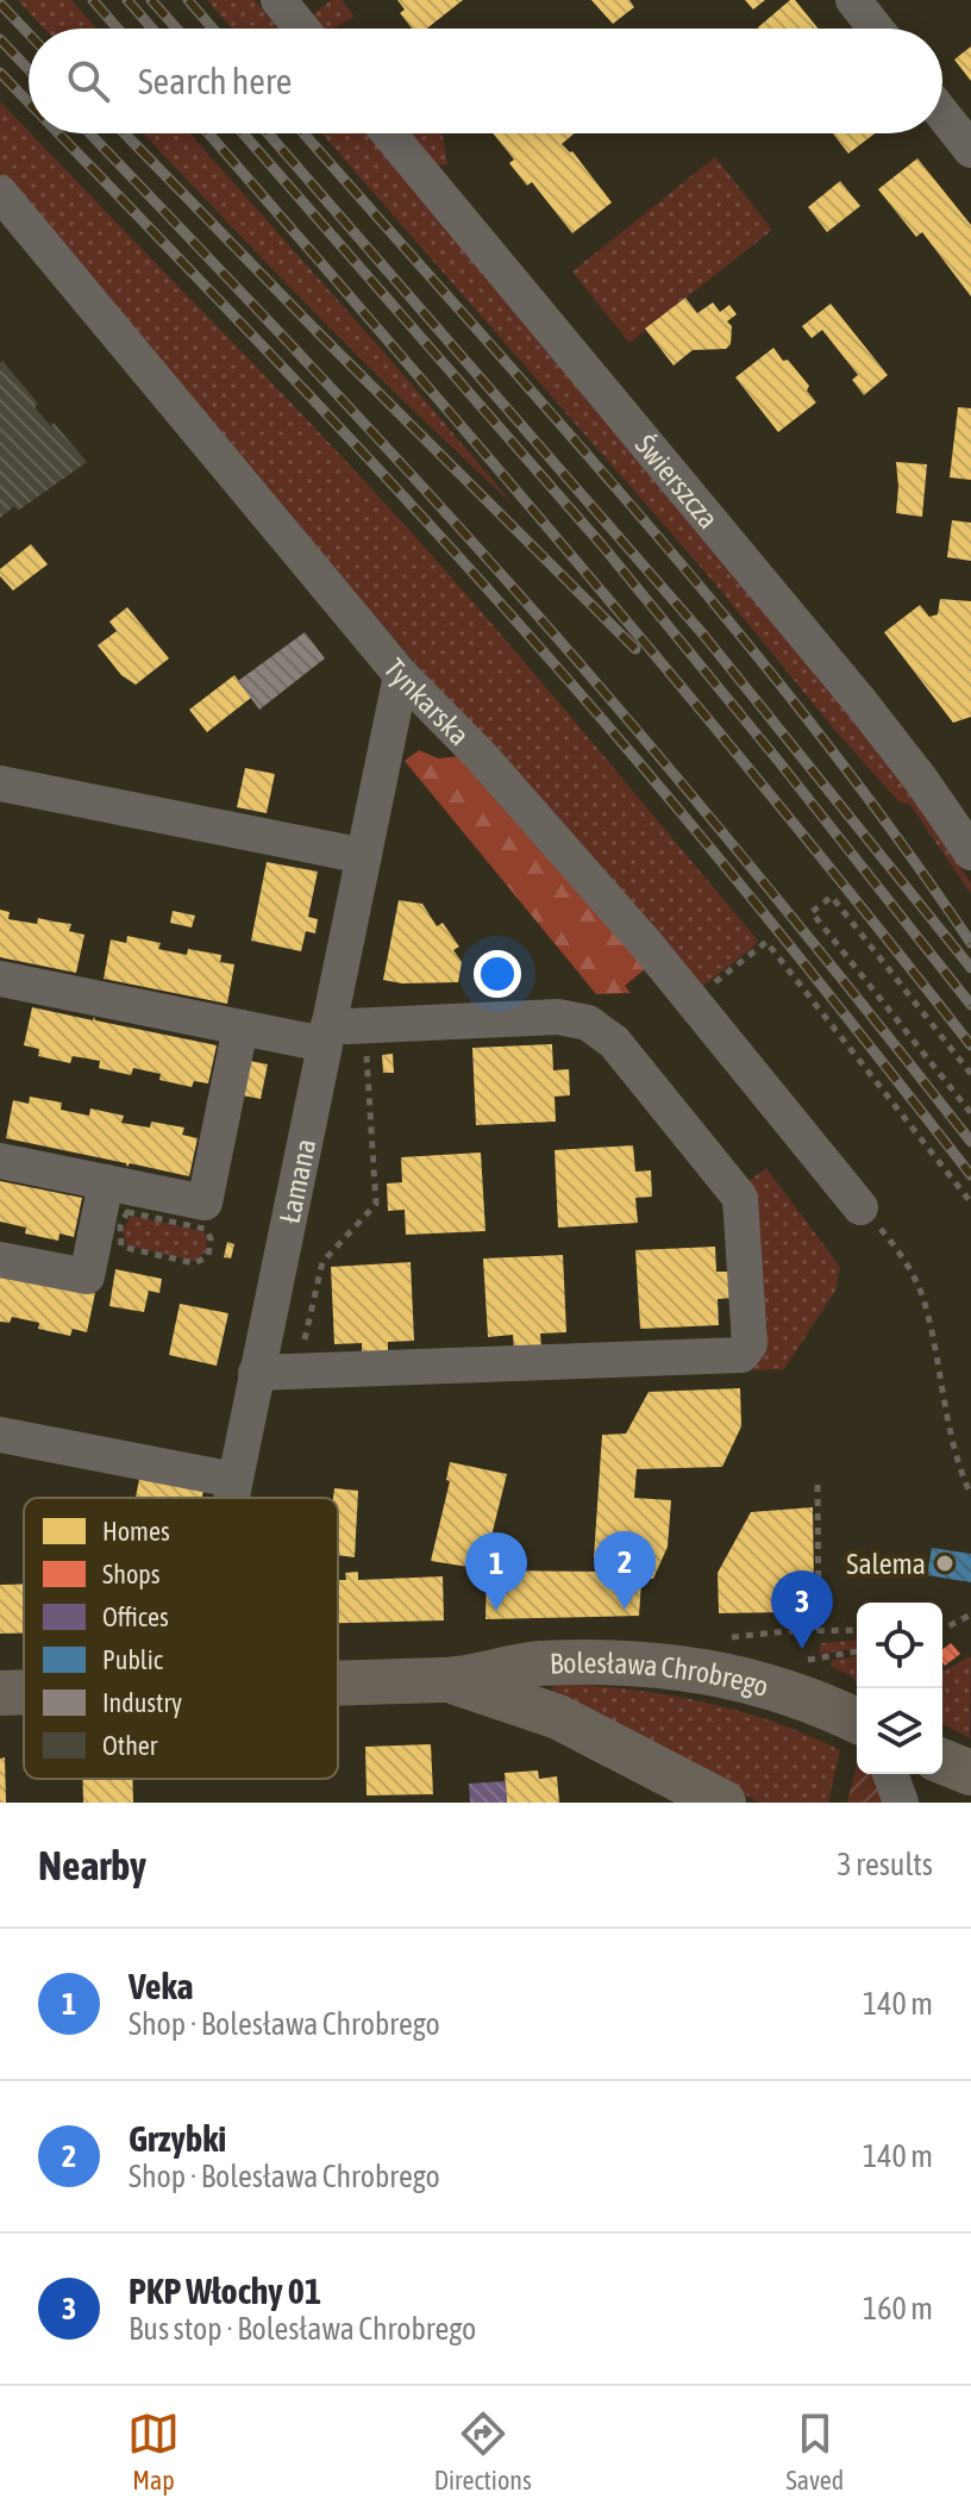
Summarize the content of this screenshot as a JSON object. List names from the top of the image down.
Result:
{
  "streets": {
    "main road": ["Bolesława Chrobrego"],
    "street": ["Świerszcza", "Tynkarska", "Łamana"]
  },
  "crossings": [
    ["Tynkarska", "Łamana"]
  ],
  "places": ["Salema"],
  "legend": [
    "Homes",
    "Shops",
    "Offices",
    "Public",
    "Industry",
    "Other"
  ],
  "page": {
    "search": "Search here",
    "pins": ["2", "1", "3"],
    "heading": ["Nearby", "3 results"],
    "list": [
      {
        "mark": "1",
        "name": "Veka",
        "note": "Shop · Bolesława Chrobrego",
        "value": "140 m"
      },
      {
        "mark": "2",
        "name": "Grzybki",
        "note": "Shop · Bolesława Chrobrego",
        "value": "140 m"
      },
      {
        "mark": "3",
        "name": "PKP Włochy 01",
        "note": "Bus stop · Bolesława Chrobrego",
        "value": "160 m"
      }
    ],
    "nav": ["Map", "Directions", "Saved"]
  }
}
